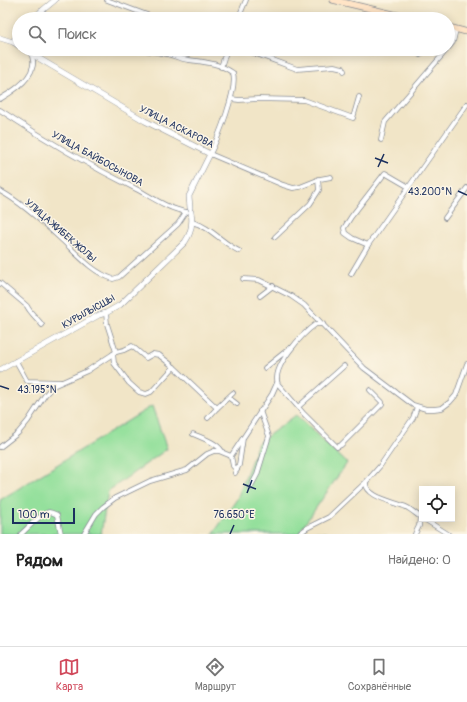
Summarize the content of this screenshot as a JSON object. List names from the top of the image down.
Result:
{
  "streets": {
    "street": [
      "УЛИЦА АСКАРОВА",
      "УЛИЦА БАЙБОСЫНОВА",
      "УЛИЦА ЖИБЕК ЖОЛЫ",
      "КУРЫЛЫСШЫ"
    ]
  },
  "crossings": [
    ["УЛИЦА БАЙБОСЫНОВА", "УЛИЦА ЖИБЕК ЖОЛЫ"]
  ],
  "scale_bar": "100 m",
  "page": {
    "search": "Поиск",
    "scale": "100 m",
    "heading": ["Рядом", "Найдено: 0"],
    "nav": ["Карта", "Маршрут", "Сохранённые"]
  },
  "coordinates": ["43.200°N", "43.195°N", "76.650°E"]
}
